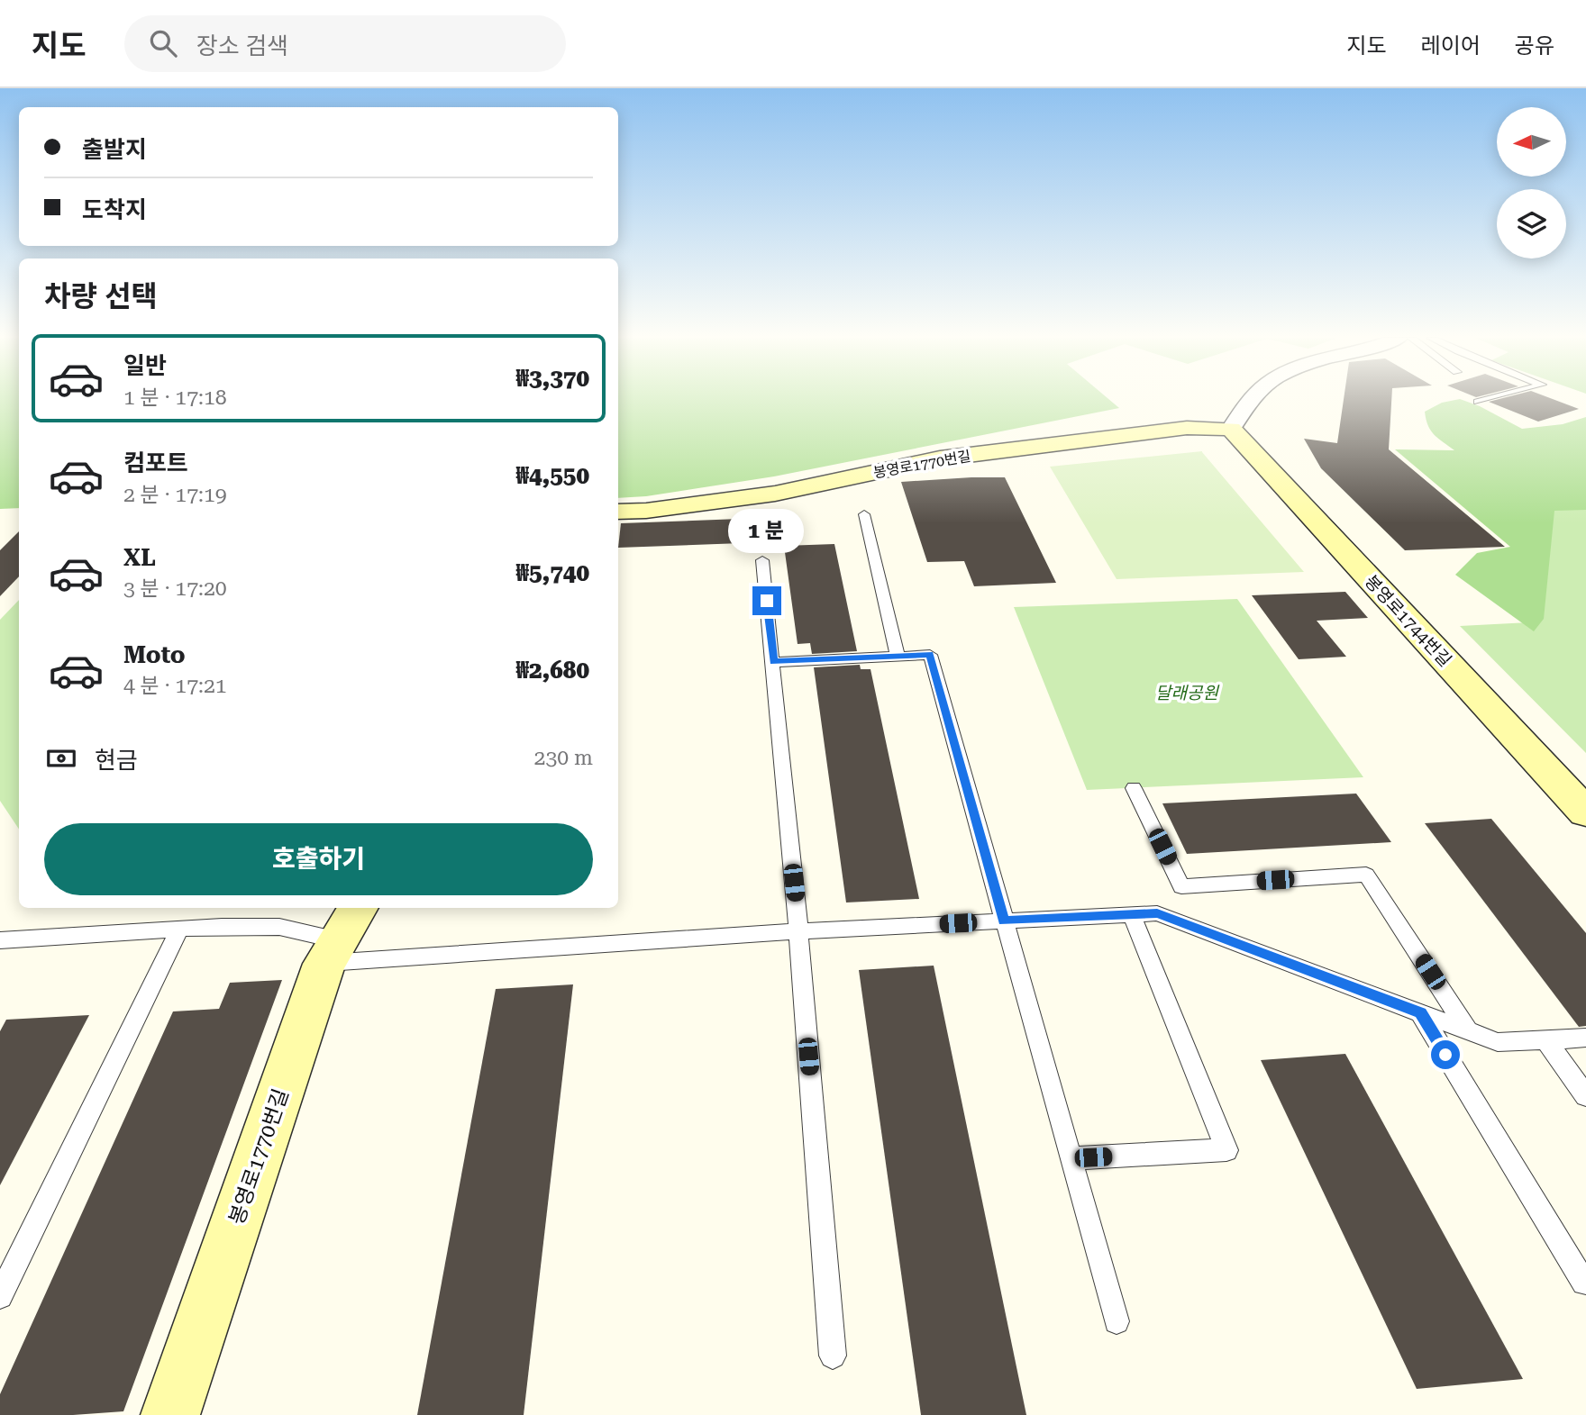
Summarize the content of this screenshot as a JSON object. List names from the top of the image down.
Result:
{
  "streets": {
    "street": ["봉영로1770번길", "봉영로1744번길"]
  },
  "crossings": [
    ["봉영로1770번길", "봉영로1744번길"]
  ],
  "parks": ["달래공원"],
  "north": "left",
  "page": {
    "header": "지도",
    "search": "장소 검색",
    "nav": ["지도", "레이어", "공유"],
    "banner": ["출발지", "도착지"],
    "heading": "차량 선택",
    "list": [
      {
        "name": "일반",
        "note": "1 분 · 17:18",
        "value": "₩3,370"
      },
      {
        "name": "컴포트",
        "note": "2 분 · 17:19",
        "value": "₩4,550"
      },
      {
        "name": "XL",
        "note": "3 분 · 17:20",
        "value": "₩5,740"
      },
      {
        "name": "Moto",
        "note": "4 분 · 17:21",
        "value": "₩2,680"
      }
    ],
    "bubble": "1 분",
    "pay": ["현금", "230 m"],
    "buttons": "호출하기"
  }
}
